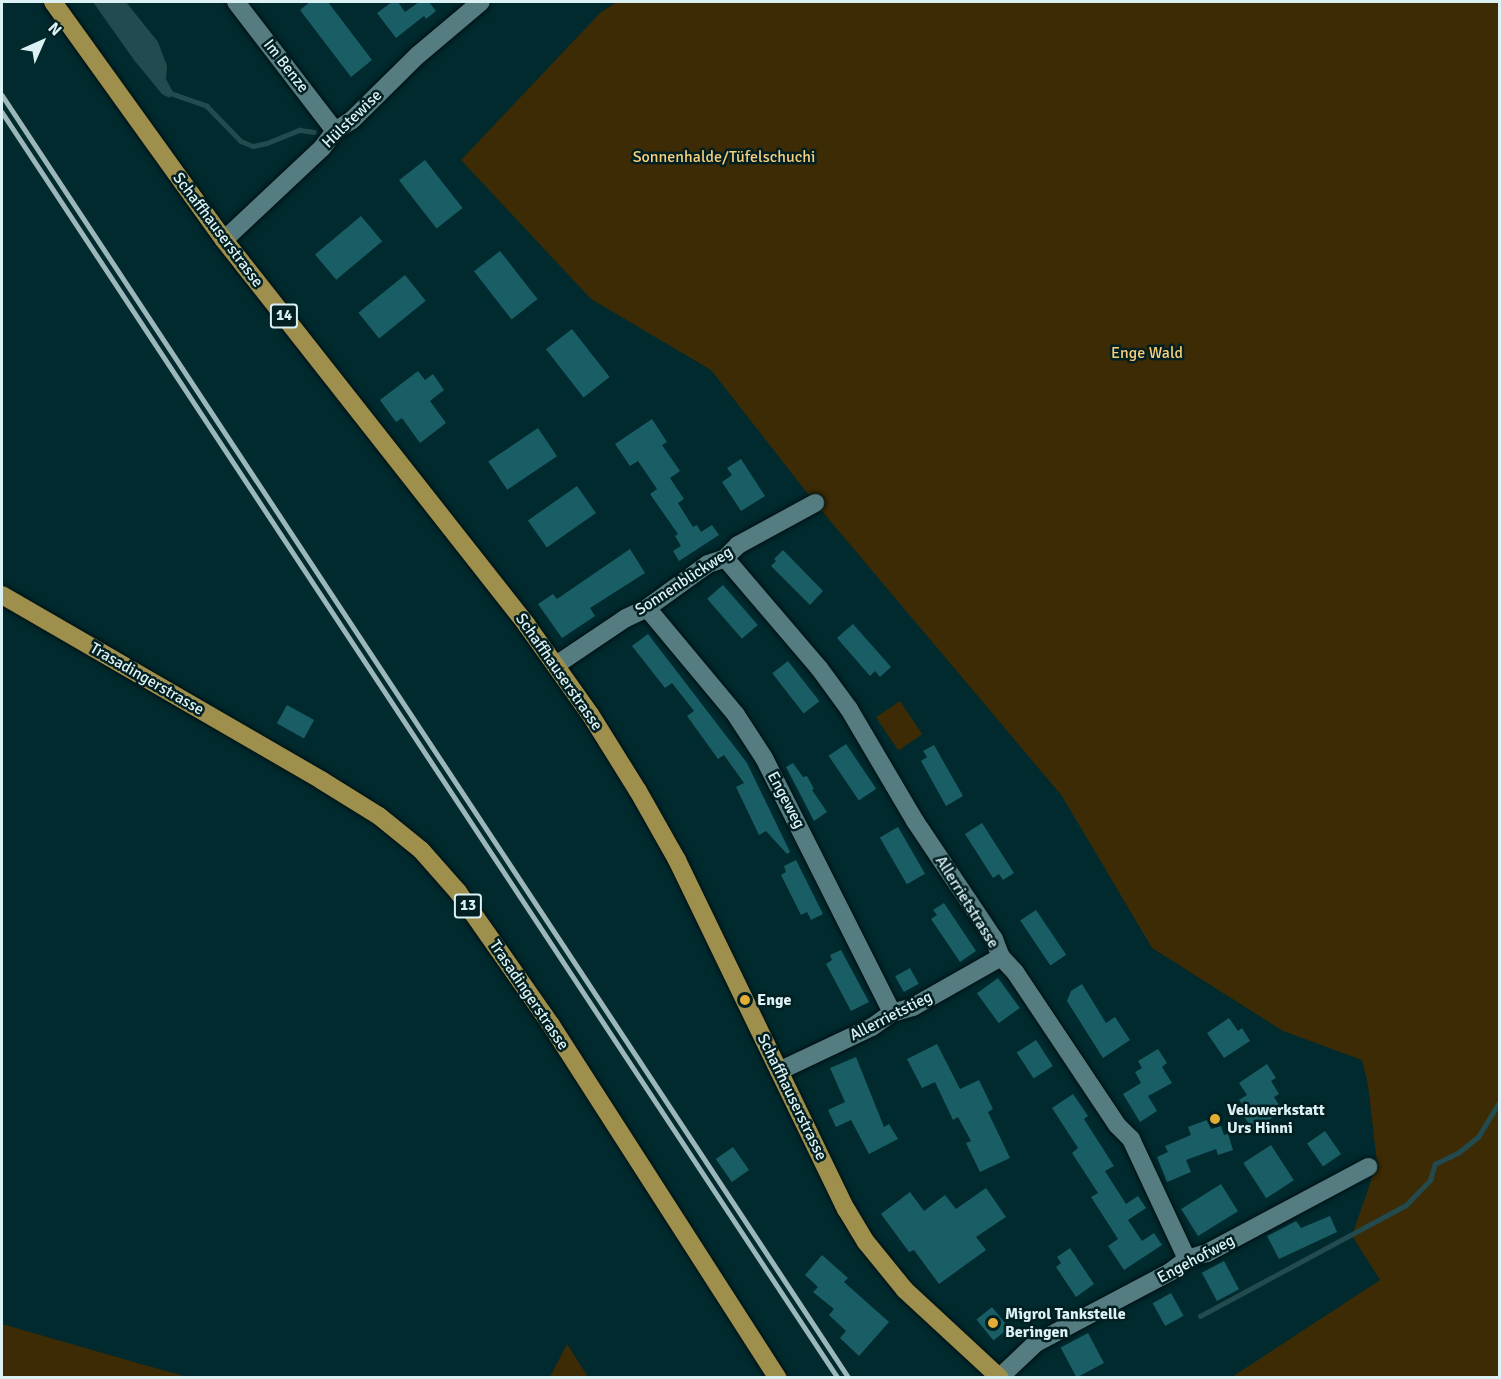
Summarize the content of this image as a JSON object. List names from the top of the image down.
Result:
{
  "streets": {
    "main road": [
      "Schaffhauserstrasse",
      "14",
      "Trasadingerstrasse",
      "13"
    ],
    "street": [
      "Im Benze",
      "Hülstewise",
      "Sonnenblickweg",
      "Engeweg",
      "Allerrietstrasse",
      "Allerrietstieg",
      "Engehofweg"
    ]
  },
  "crossings": [
    ["Im Benze", "Hülstewise"],
    ["Hülstewise", "Schaffhauserstrasse"],
    ["Schaffhauserstrasse", "Sonnenblickweg"],
    ["Schaffhauserstrasse", "Allerrietstieg"],
    ["Schaffhauserstrasse", "Engehofweg"],
    ["Sonnenblickweg", "Engeweg"],
    ["Sonnenblickweg", "Allerrietstrasse"],
    ["Engeweg", "Allerrietstieg"],
    ["Allerrietstrasse", "Allerrietstieg"],
    ["Allerrietstrasse", "Engehofweg"]
  ],
  "parks": ["Sonnenhalde/Tüfelschuchi", "Enge Wald"],
  "places": ["Enge", "Velowerkstatt Urs Hinni", "Migrol Tankstelle Beringen"],
  "north": "top right"
}
